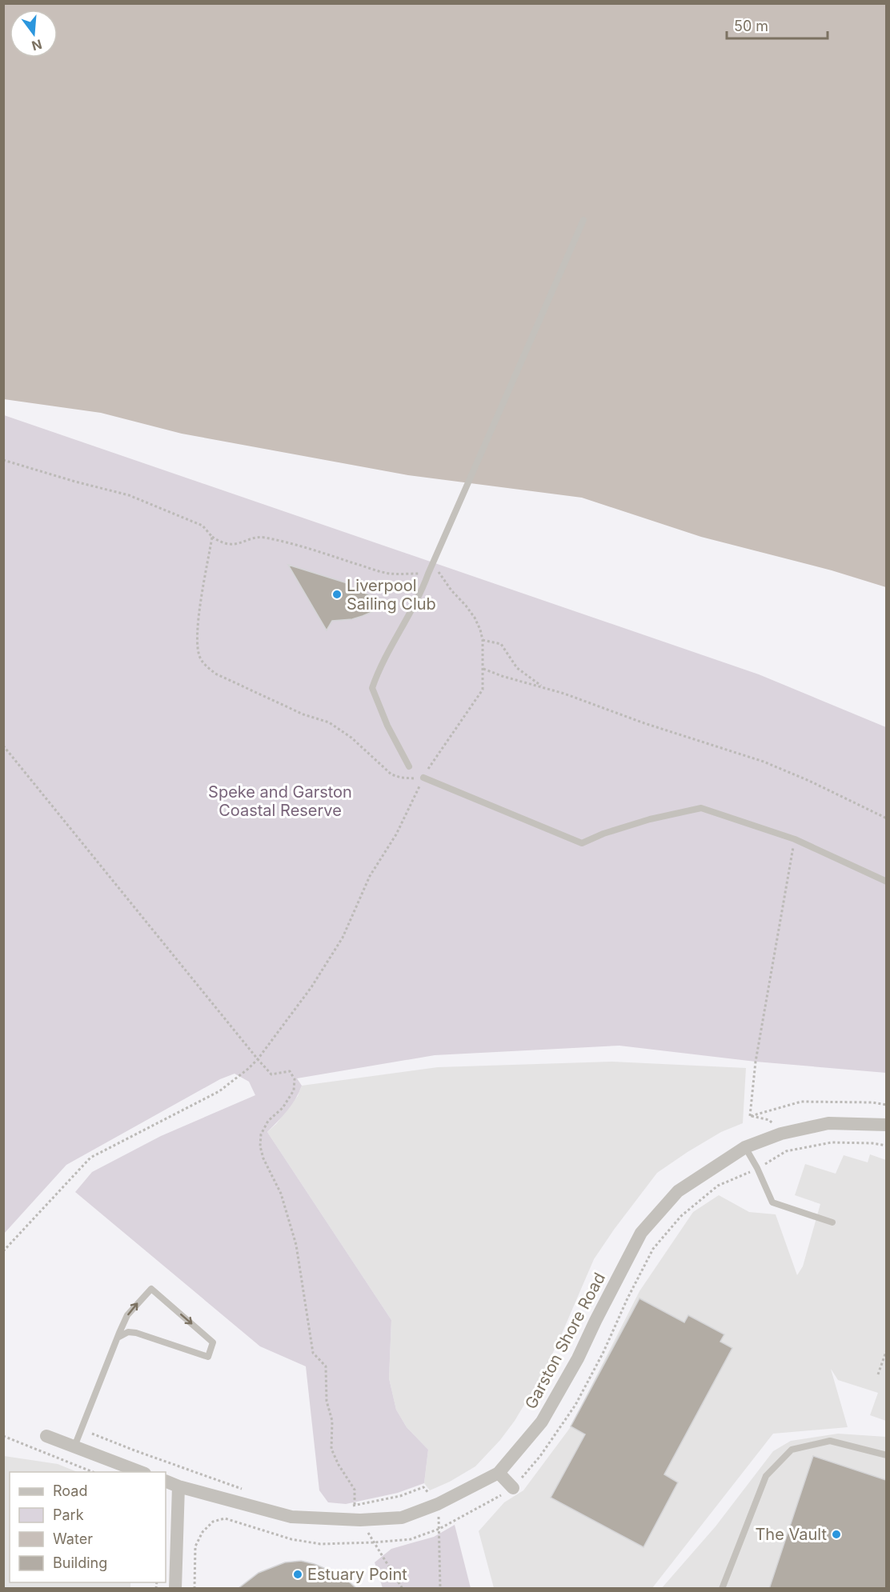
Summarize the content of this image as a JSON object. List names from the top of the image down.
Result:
{
  "streets": {
    "street": ["Garston Shore Road"]
  },
  "parks": ["Speke and Garston Coastal Reserve"],
  "places": ["Liverpool Sailing Club", "The Vault", "Estuary Point"],
  "legend": [
    "Road",
    "Park",
    "Water",
    "Building"
  ],
  "scale_bar": "50 m",
  "north": "bottom"
}
